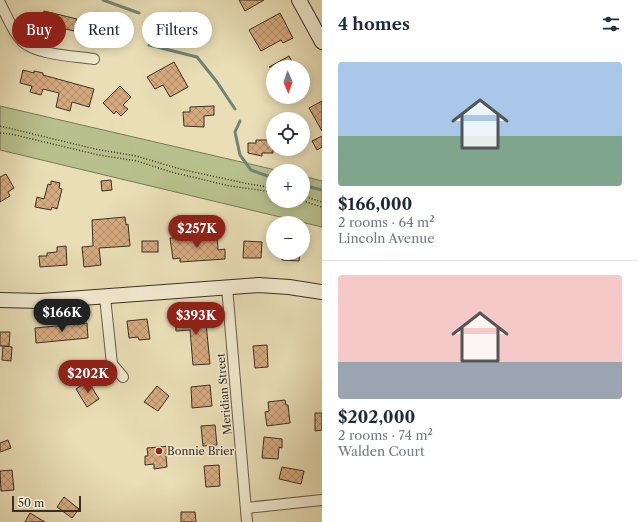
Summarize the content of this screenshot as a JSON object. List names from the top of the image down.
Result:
{
  "streets": {
    "street": ["Meridian Street"]
  },
  "places": ["Bonnie Brier"],
  "scale_bar": "50 m",
  "north": "bottom",
  "page": {
    "heading": "4 homes",
    "chip": ["Buy", "Rent", "Filters"],
    "list": [
      {
        "name": "$166,000",
        "note": "2 rooms · 64 m² · Lincoln Avenue"
      },
      {
        "name": "$202,000",
        "note": "2 rooms · 74 m² · Walden Court"
      }
    ],
    "map_buttons": ["+", "−"],
    "price": [
      "$257K",
      "$166K",
      "$393K",
      "$202K"
    ],
    "scale": "50 m"
  }
}
